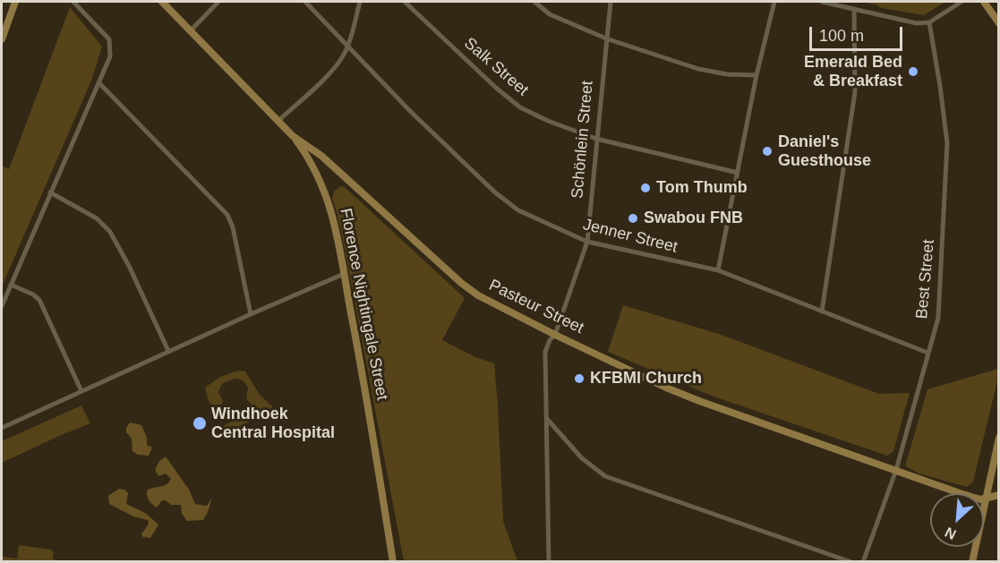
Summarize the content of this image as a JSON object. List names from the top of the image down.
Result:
{
  "streets": {
    "main road": ["Florence Nightingale Street", "Pasteur Street"],
    "street": [
      "Salk Street",
      "Schönlein Street",
      "Jenner Street",
      "Best Street"
    ]
  },
  "crossings": [
    ["Salk Street", "Schönlein Street"],
    ["Schönlein Street", "Jenner Street"],
    ["Schönlein Street", "Pasteur Street"],
    ["Jenner Street", "Best Street"],
    ["Best Street", "Pasteur Street"],
    ["Florence Nightingale Street", "Pasteur Street"]
  ],
  "places": [
    "Emerald Bed & Breakfast",
    "Daniel's Guesthouse",
    "Tom Thumb",
    "Swabou FNB",
    "KFBMI Church",
    "Windhoek Central Hospital"
  ],
  "scale_bar": "100 m",
  "north": "bottom left"
}
